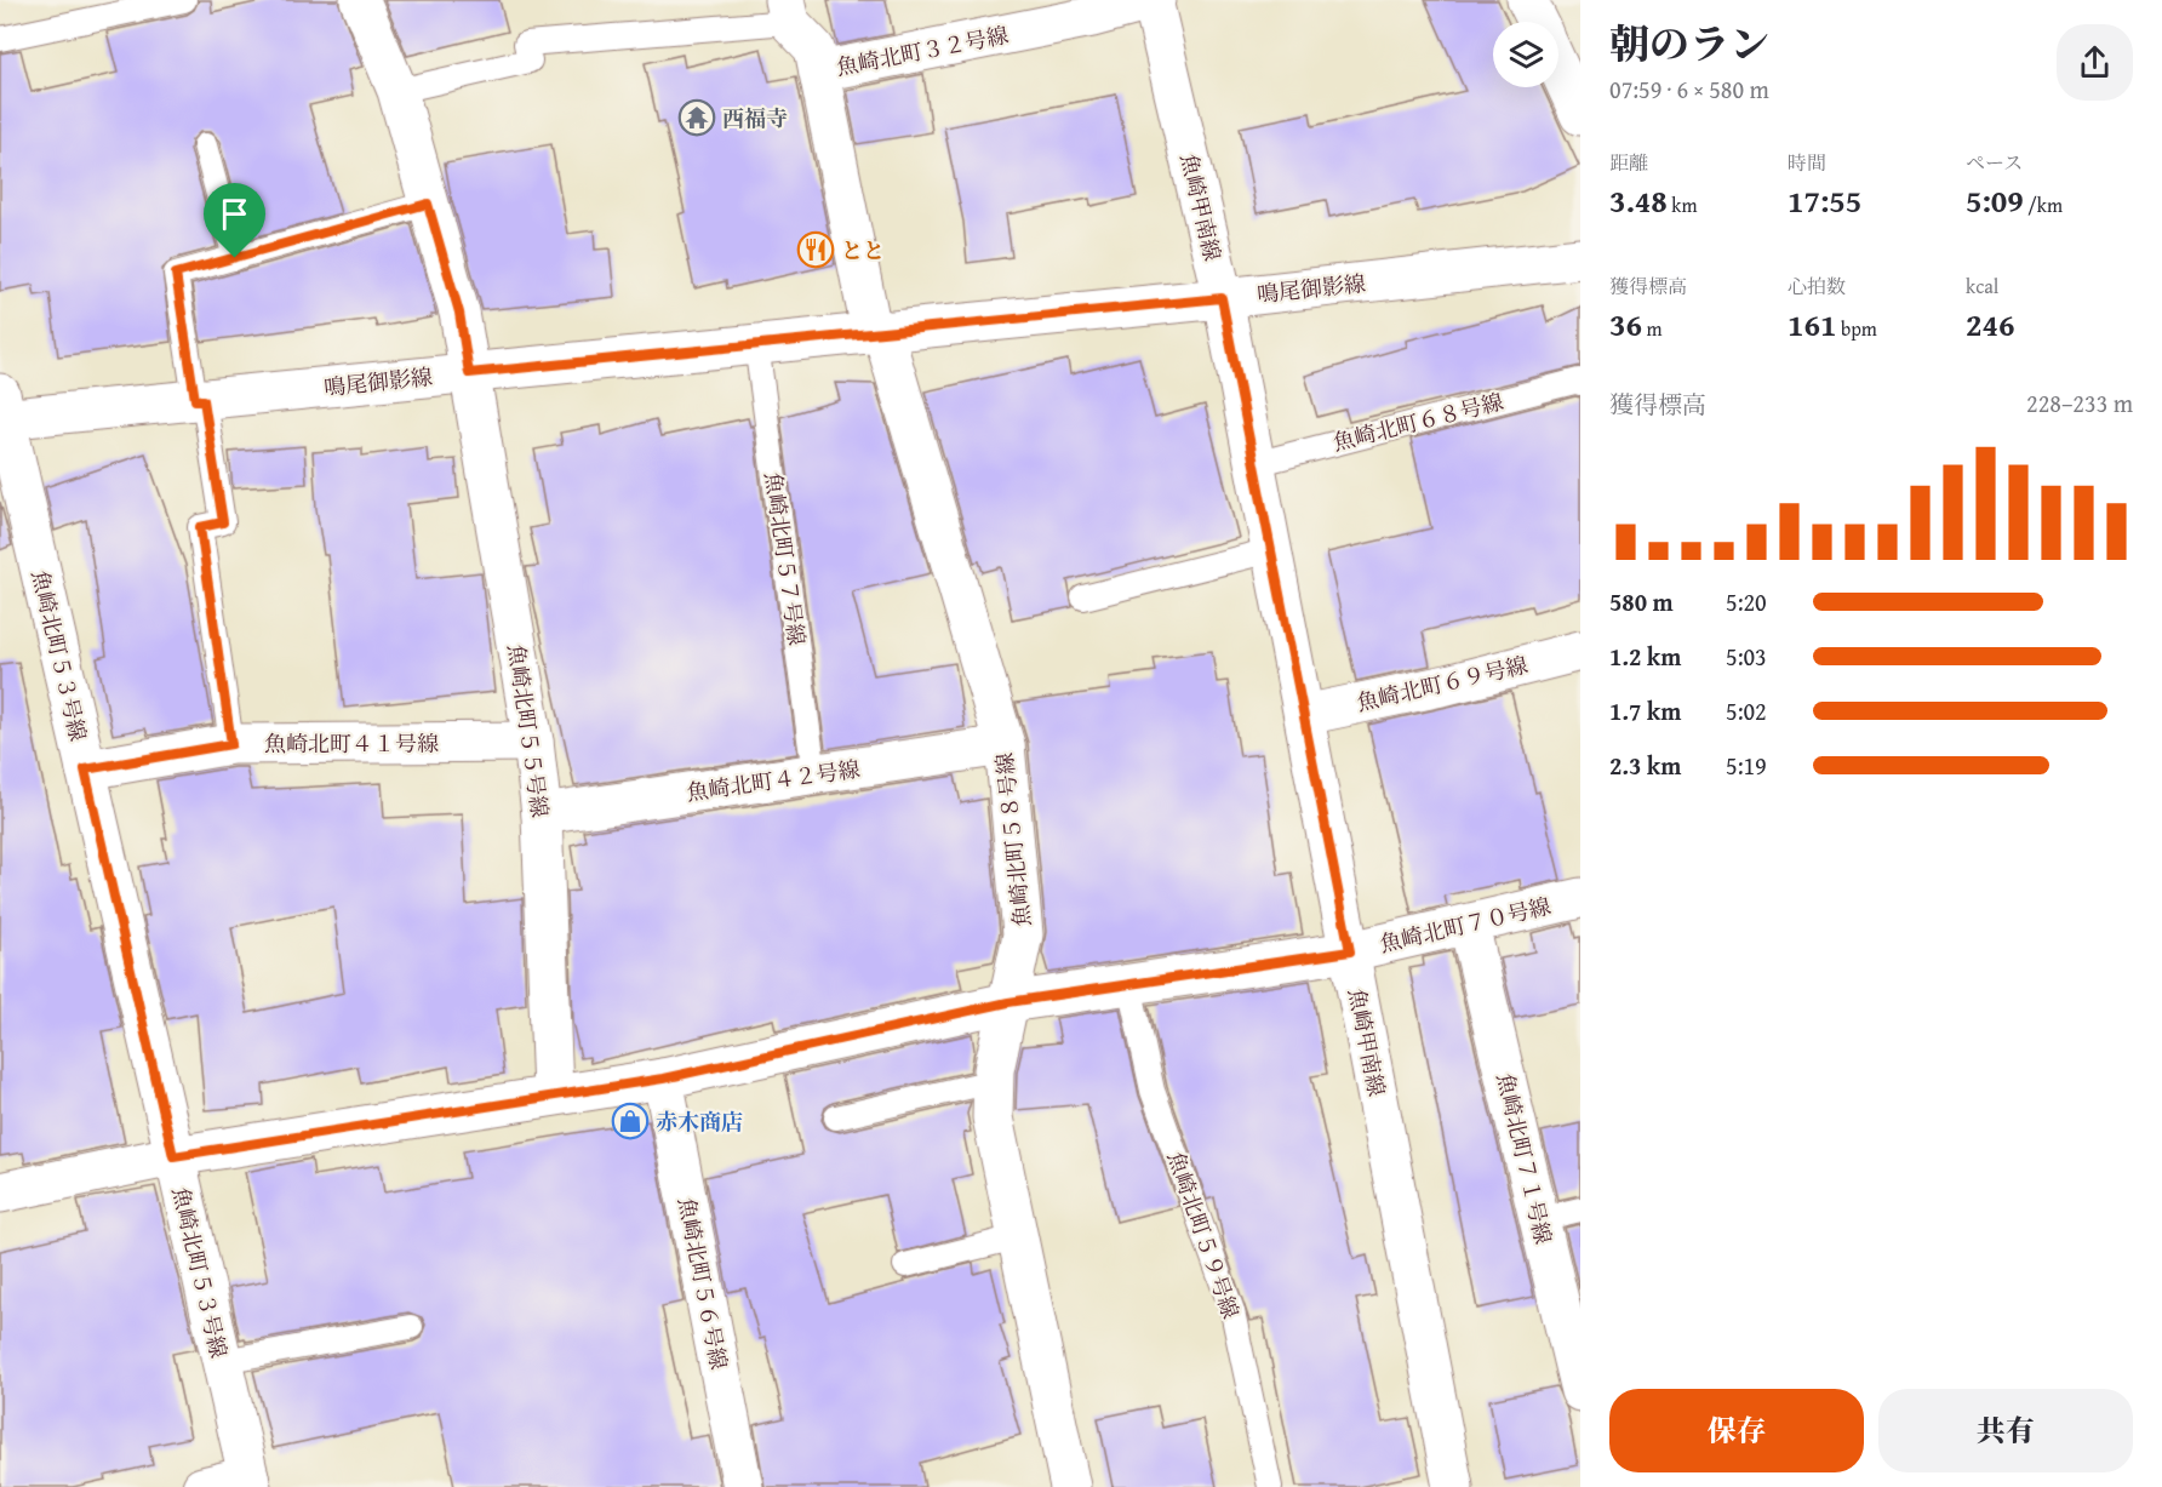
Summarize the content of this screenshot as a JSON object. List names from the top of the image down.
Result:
{
  "streets": {
    "street": [
      "魚崎北町３２号線",
      "魚崎甲南線",
      "鳴尾御影線",
      "魚崎北町５３号線",
      "魚崎北町６９号線",
      "魚崎北町５５号線",
      "魚崎北町４１号線",
      "魚崎北町４２号線",
      "魚崎北町５８号線",
      "魚崎北町７０号線",
      "魚崎北町７１号線",
      "魚崎北町５６号線"
    ],
    "lane": ["魚崎北町６８号線", "魚崎北町５７号線", "魚崎北町５９号線"]
  },
  "crossings": [
    ["魚崎北町３２号線", "魚崎甲南線"],
    ["魚崎北町３２号線", "魚崎北町５８号線"],
    ["魚崎甲南線", "鳴尾御影線"],
    ["魚崎甲南線", "魚崎北町６８号線"],
    ["魚崎甲南線", "魚崎北町６９号線"],
    ["魚崎甲南線", "魚崎北町７０号線"],
    ["鳴尾御影線", "魚崎北町５７号線"],
    ["鳴尾御影線", "魚崎北町５３号線"],
    ["鳴尾御影線", "魚崎北町５５号線"],
    ["鳴尾御影線", "魚崎北町５８号線"],
    ["魚崎北町５７号線", "魚崎北町４２号線"],
    ["魚崎北町５３号線", "魚崎北町４１号線"],
    ["魚崎北町５３号線", "魚崎北町７０号線"],
    ["魚崎北町５５号線", "魚崎北町４１号線"],
    ["魚崎北町５５号線", "魚崎北町４２号線"],
    ["魚崎北町５５号線", "魚崎北町７０号線"],
    ["魚崎北町４２号線", "魚崎北町５８号線"],
    ["魚崎北町５８号線", "魚崎北町７０号線"],
    ["魚崎北町７０号線", "魚崎北町７１号線"],
    ["魚崎北町７０号線", "魚崎北町５９号線"],
    ["魚崎北町７０号線", "魚崎北町５６号線"]
  ],
  "places": {
    "temple": ["西福寺"],
    "restaurant": ["とと"],
    "shop": ["赤木商店"]
  },
  "page": {
    "heading": ["朝のラン", "07:59 · 6 × 580 m"],
    "stats": [
      ["距離", "3.48 km"],
      ["時間", "17:55"],
      ["ペース", "5:09 /km"],
      ["獲得標高", "36 m"],
      ["心拍数", "161 bpm"],
      ["kcal", "246"]
    ],
    "chart": ["獲得標高", "228–233 m"],
    "list": [
      {
        "name": "580 m",
        "note": "5:20"
      },
      {
        "name": "1.2 km",
        "note": "5:03"
      },
      {
        "name": "1.7 km",
        "note": "5:02"
      },
      {
        "name": "2.3 km",
        "note": "5:19"
      }
    ],
    "buttons": ["保存", "共有"]
  }
}
